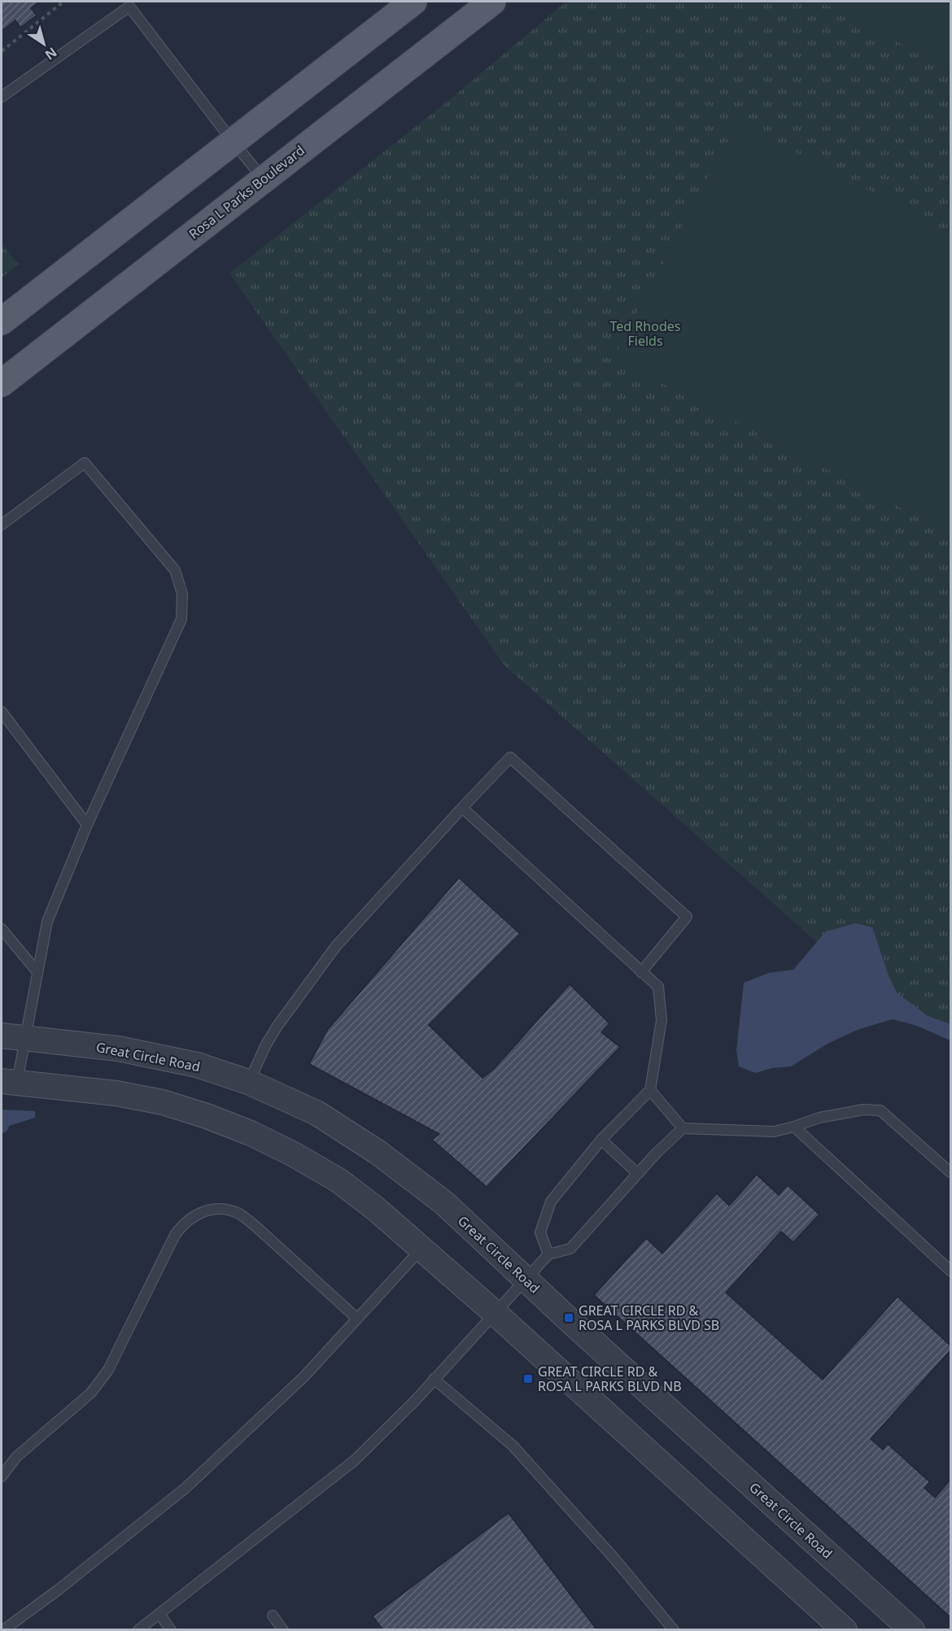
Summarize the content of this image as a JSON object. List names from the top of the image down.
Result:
{
  "streets": {
    "main road": ["Rosa L Parks Boulevard"],
    "street": ["Great Circle Road"]
  },
  "parks": ["Ted Rhodes Fields"],
  "places": {
    "transit": ["GREAT CIRCLE RD & ROSA L PARKS BLVD SB", "GREAT CIRCLE RD & ROSA L PARKS BLVD NB"]
  },
  "north": "bottom right"
}
